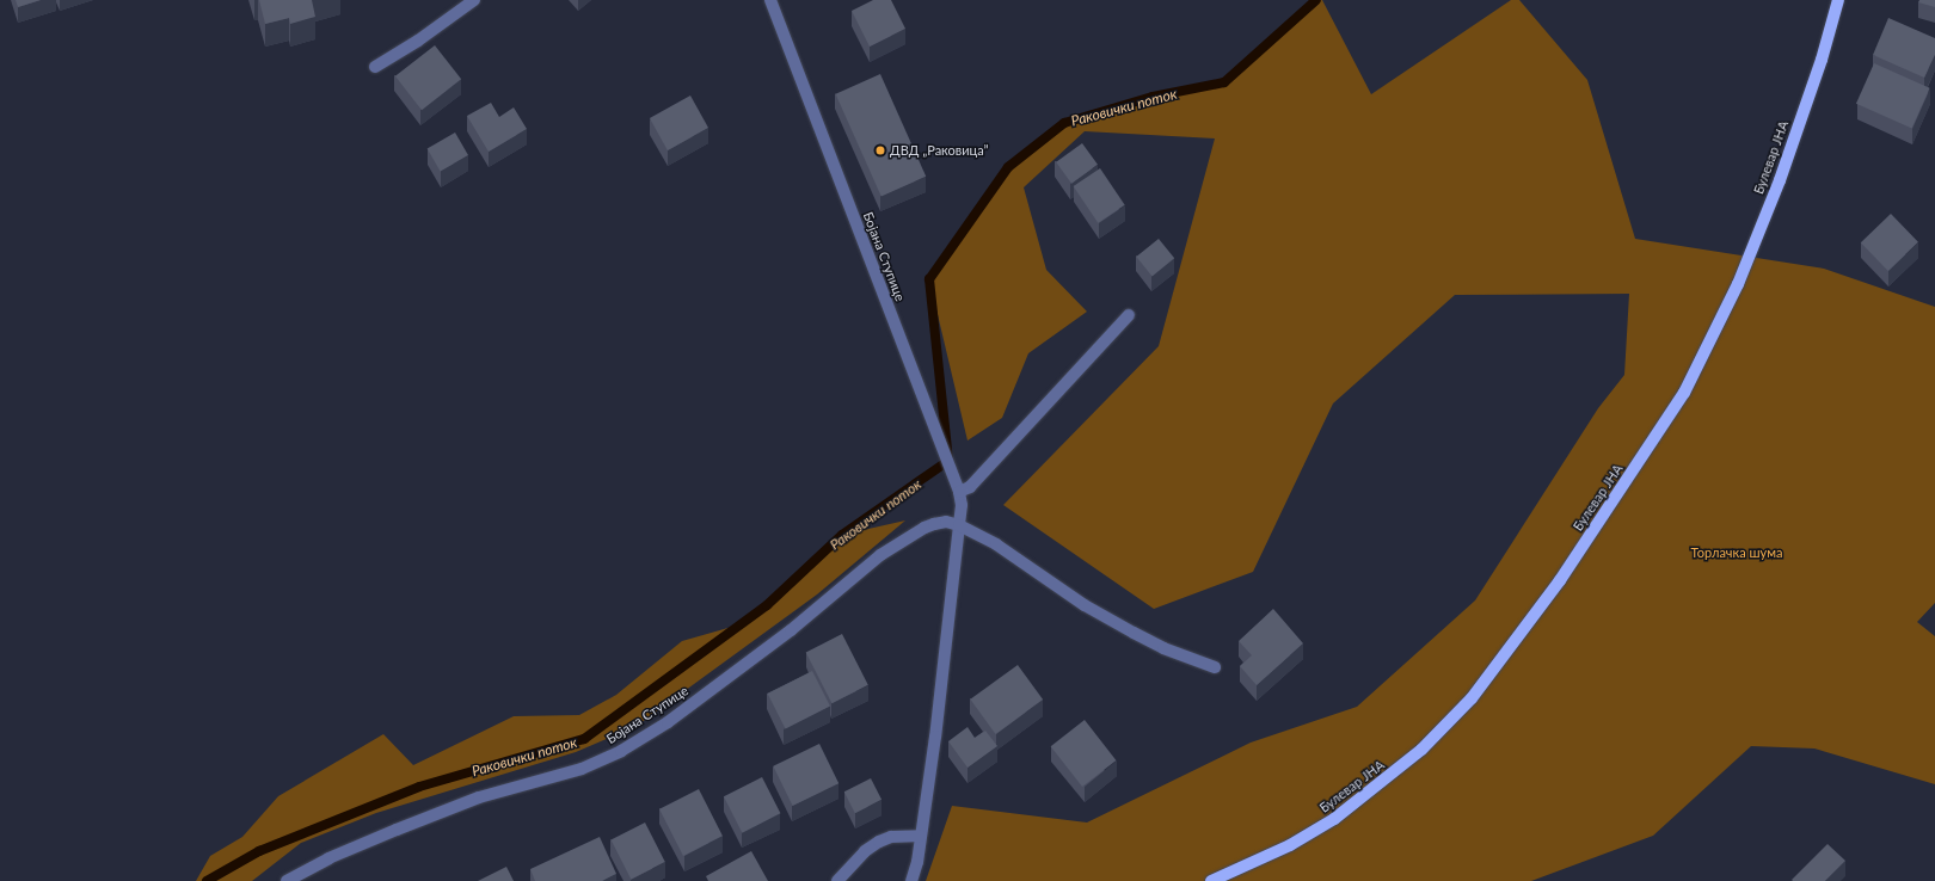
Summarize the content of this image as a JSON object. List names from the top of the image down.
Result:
{
  "streets": {
    "main road": ["Булевар ЈНА"],
    "street": ["Бојана Ступице"]
  },
  "water": ["Раковички поток"],
  "parks": ["Торлачка шума"],
  "places": ["ДВД „Раковица”"]
}
